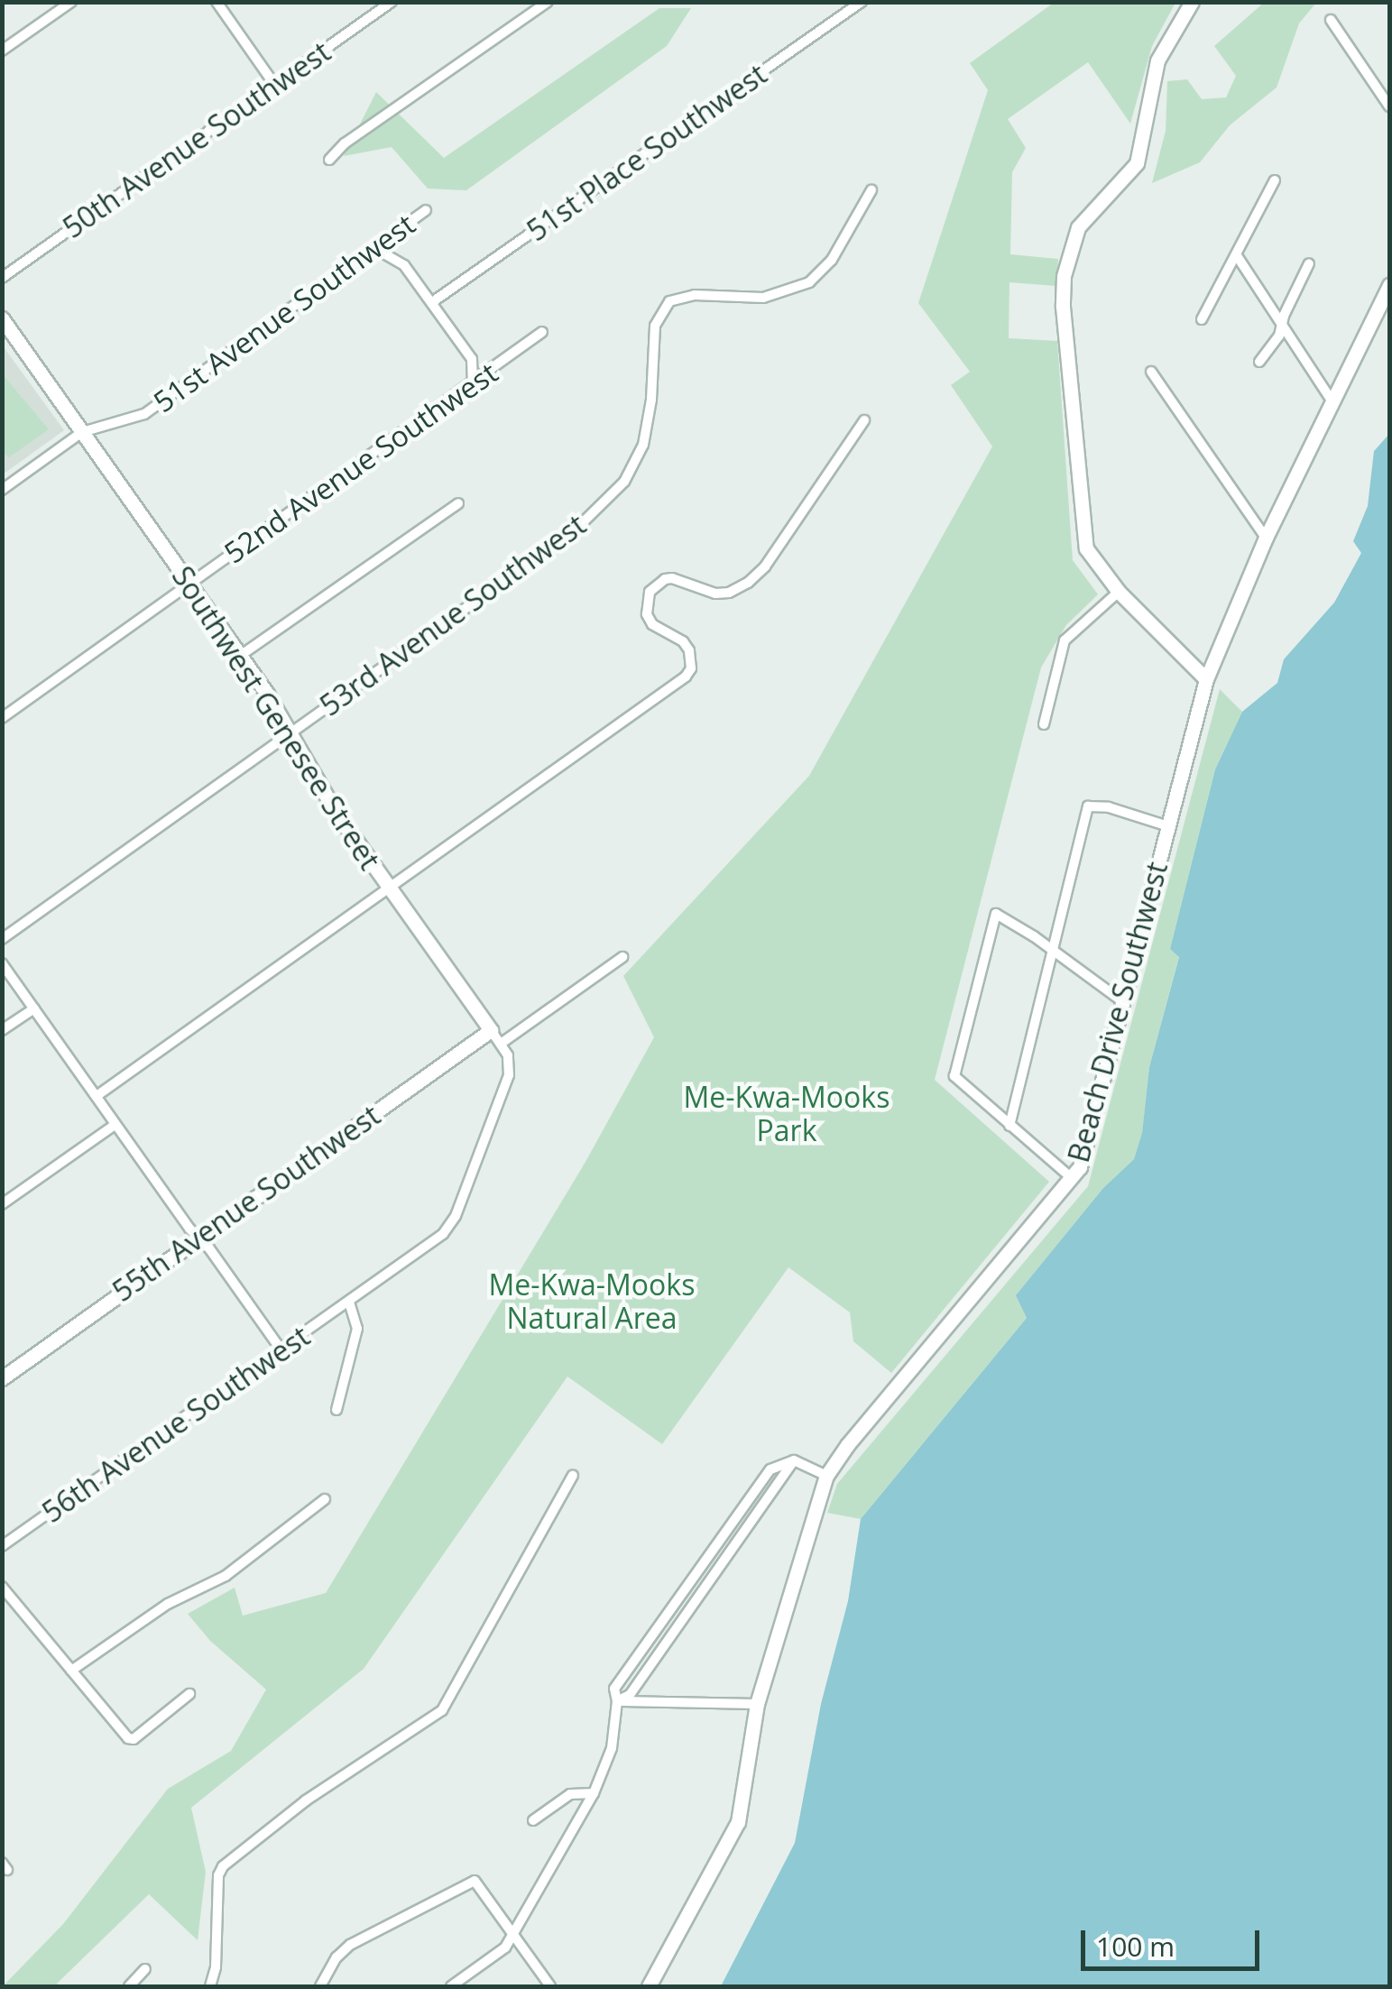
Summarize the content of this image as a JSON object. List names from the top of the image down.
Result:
{
  "streets": {
    "street": [
      "50th Avenue Southwest",
      "51st Place Southwest",
      "51st Avenue Southwest",
      "52nd Avenue Southwest",
      "53rd Avenue Southwest",
      "Southwest Genesee Street",
      "Beach Drive Southwest",
      "55th Avenue Southwest",
      "56th Avenue Southwest"
    ]
  },
  "crossings": [
    ["51st Avenue Southwest", "Southwest Genesee Street"],
    ["52nd Avenue Southwest", "Southwest Genesee Street"],
    ["53rd Avenue Southwest", "Southwest Genesee Street"],
    ["Southwest Genesee Street", "55th Avenue Southwest"],
    ["Southwest Genesee Street", "56th Avenue Southwest"]
  ],
  "parks": ["Me-Kwa-Mooks Park", "Me-Kwa-Mooks Natural Area"],
  "scale_bar": "100 m"
}
